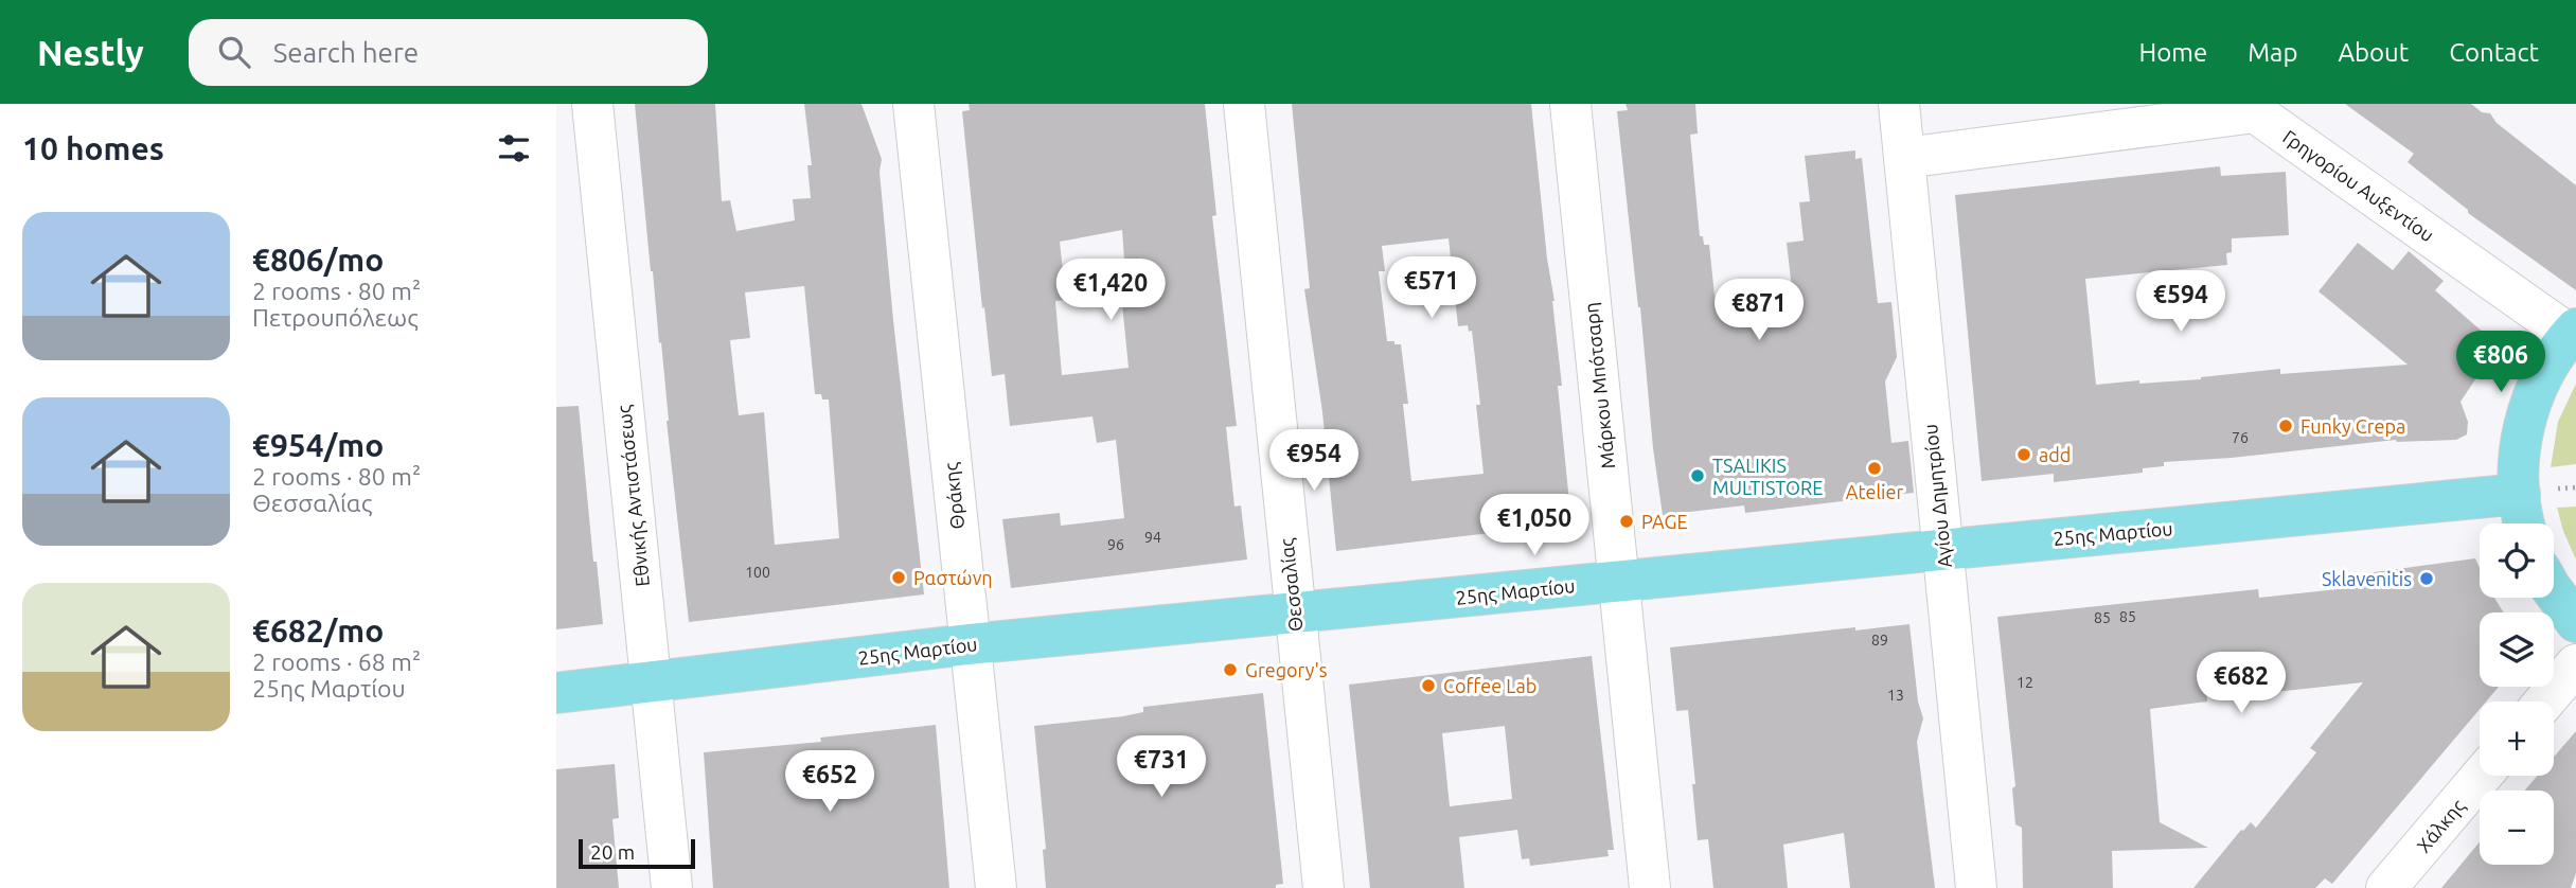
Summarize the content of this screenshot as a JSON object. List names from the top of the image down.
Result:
{
  "streets": {
    "main road": ["25ης Μαρτίου"],
    "street": [
      "Γρηγορίου Αυξεντίου",
      "Μάρκου Μπότσαρη",
      "Εθνικής Αντιστάσεως",
      "Θράκης",
      "Αγίου Δημητρίου",
      "Θεσσαλίας",
      "Χάλκης"
    ]
  },
  "crossings": [
    ["Γρηγορίου Αυξεντίου", "Αγίου Δημητρίου"],
    ["Μάρκου Μπότσαρη", "25ης Μαρτίου"],
    ["Εθνικής Αντιστάσεως", "25ης Μαρτίου"],
    ["Θράκης", "25ης Μαρτίου"],
    ["Αγίου Δημητρίου", "25ης Μαρτίου"],
    ["25ης Μαρτίου", "Θεσσαλίας"]
  ],
  "places": [
    "Funky Crepa",
    "add",
    "Atelier",
    "TSALIKIS MULTISTORE",
    "PAGE",
    "Ραστώνη",
    "Sklavenitis",
    "Gregory's",
    "Coffee Lab"
  ],
  "house_numbers": [
    "76",
    "94",
    "96",
    "100",
    "85",
    "85",
    "89",
    "12",
    "13"
  ],
  "scale_bar": "20 m",
  "page": {
    "header": "Nestly",
    "search": "Search here",
    "nav": [
      "Home",
      "Map",
      "About",
      "Contact"
    ],
    "heading": "10 homes",
    "list": [
      {
        "name": "€806/mo",
        "note": "2 rooms · 80 m² · Πετρουπόλεως"
      },
      {
        "name": "€954/mo",
        "note": "2 rooms · 80 m² · Θεσσαλίας"
      },
      {
        "name": "€682/mo",
        "note": "2 rooms · 68 m² · 25ης Μαρτίου"
      }
    ],
    "price": [
      "€571",
      "€1,420",
      "€594",
      "€871",
      "€806",
      "€954",
      "€1,050",
      "€682",
      "€731",
      "€652"
    ],
    "map_buttons": ["+", "−"],
    "scale": "20 m"
  }
}
